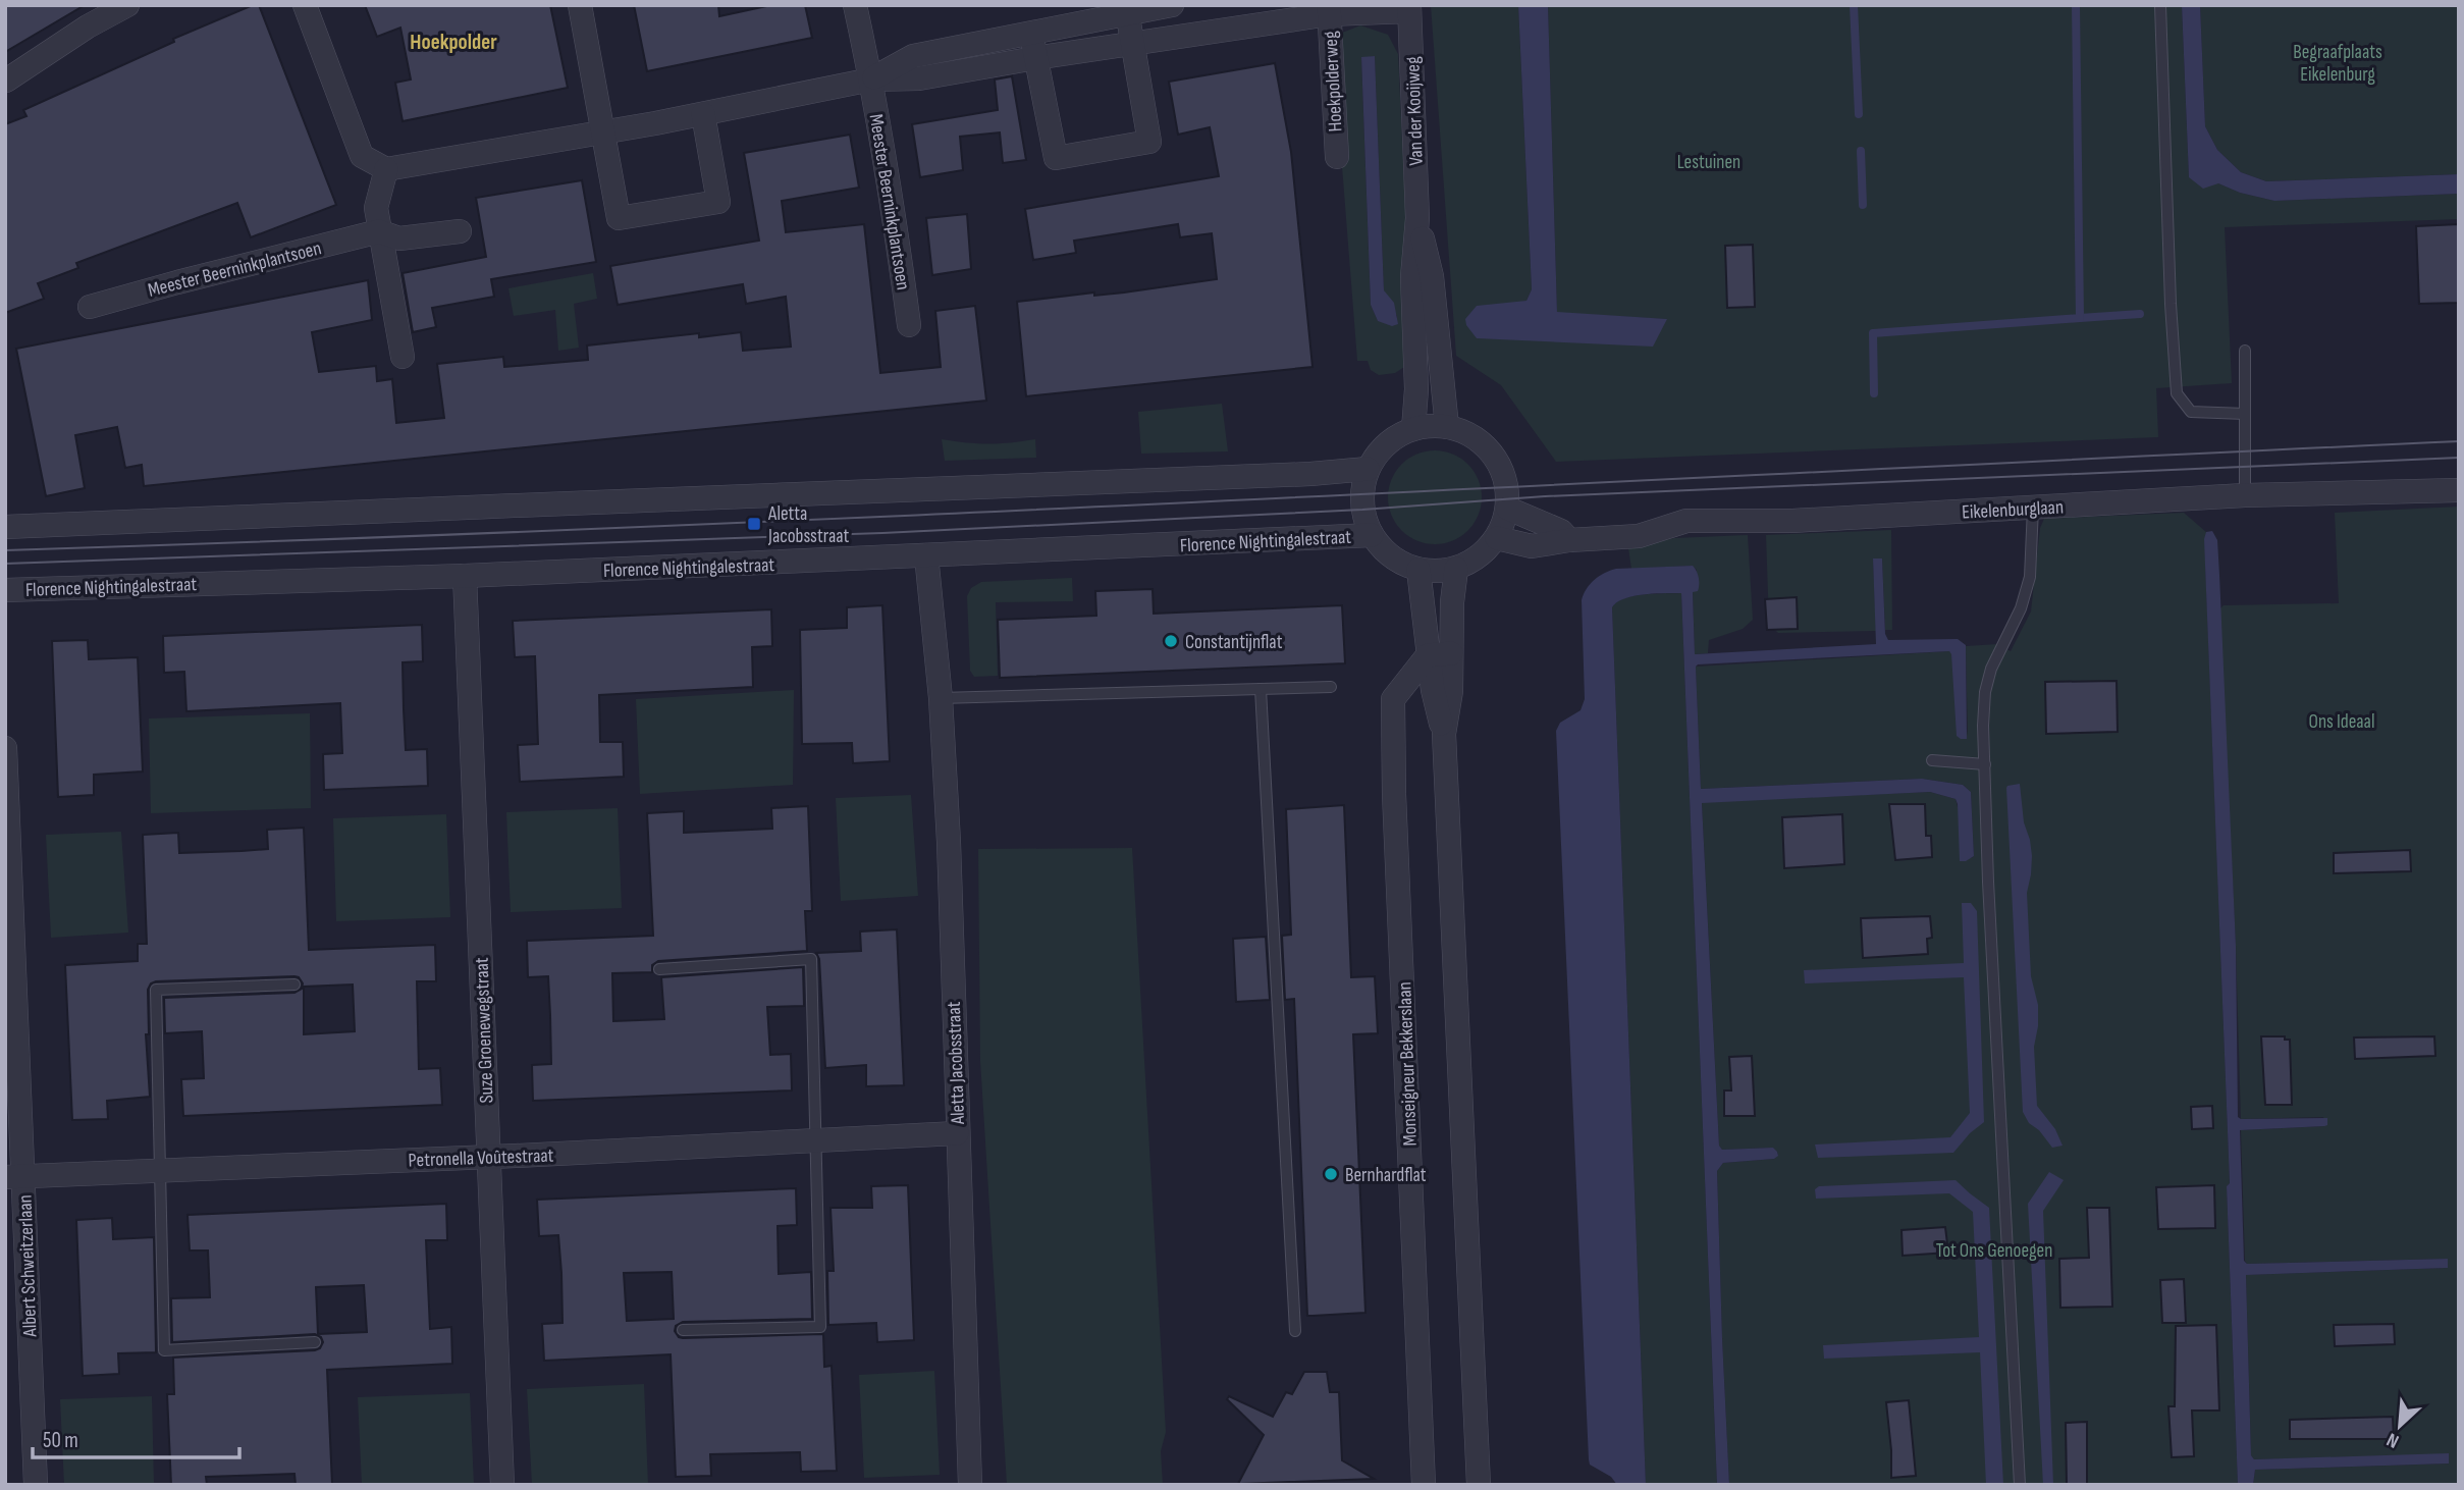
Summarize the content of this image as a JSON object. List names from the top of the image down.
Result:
{
  "streets": {
    "street": [
      "Hoekpolderweg",
      "Van der Kooijweg",
      "Meester Beerninkplantsoen",
      "Eikelenburglaan",
      "Florence Nightingalestraat",
      "Suze Groenewegstraat",
      "Aletta Jacobsstraat",
      "Monseigneur Bekkerslaan",
      "Petronella Voûtestraat",
      "Albert Schweitzerlaan"
    ]
  },
  "crossings": [
    ["Van der Kooijweg", "Eikelenburglaan"],
    ["Van der Kooijweg", "Florence Nightingalestraat"],
    ["Eikelenburglaan", "Florence Nightingalestraat"],
    ["Florence Nightingalestraat", "Suze Groenewegstraat"],
    ["Florence Nightingalestraat", "Aletta Jacobsstraat"],
    ["Suze Groenewegstraat", "Petronella Voûtestraat"],
    ["Aletta Jacobsstraat", "Petronella Voûtestraat"],
    ["Petronella Voûtestraat", "Albert Schweitzerlaan"]
  ],
  "districts": ["Hoekpolder"],
  "parks": [
    "Begraafplaats Eikelenburg",
    "Lestuinen",
    "Ons Ideaal",
    "Tot Ons Genoegen"
  ],
  "places": {
    "transit": ["Aletta Jacobsstraat"],
    "other": ["Constantijnflat", "Bernhardflat"]
  },
  "scale_bar": "50 m",
  "north": "bottom left"
}
